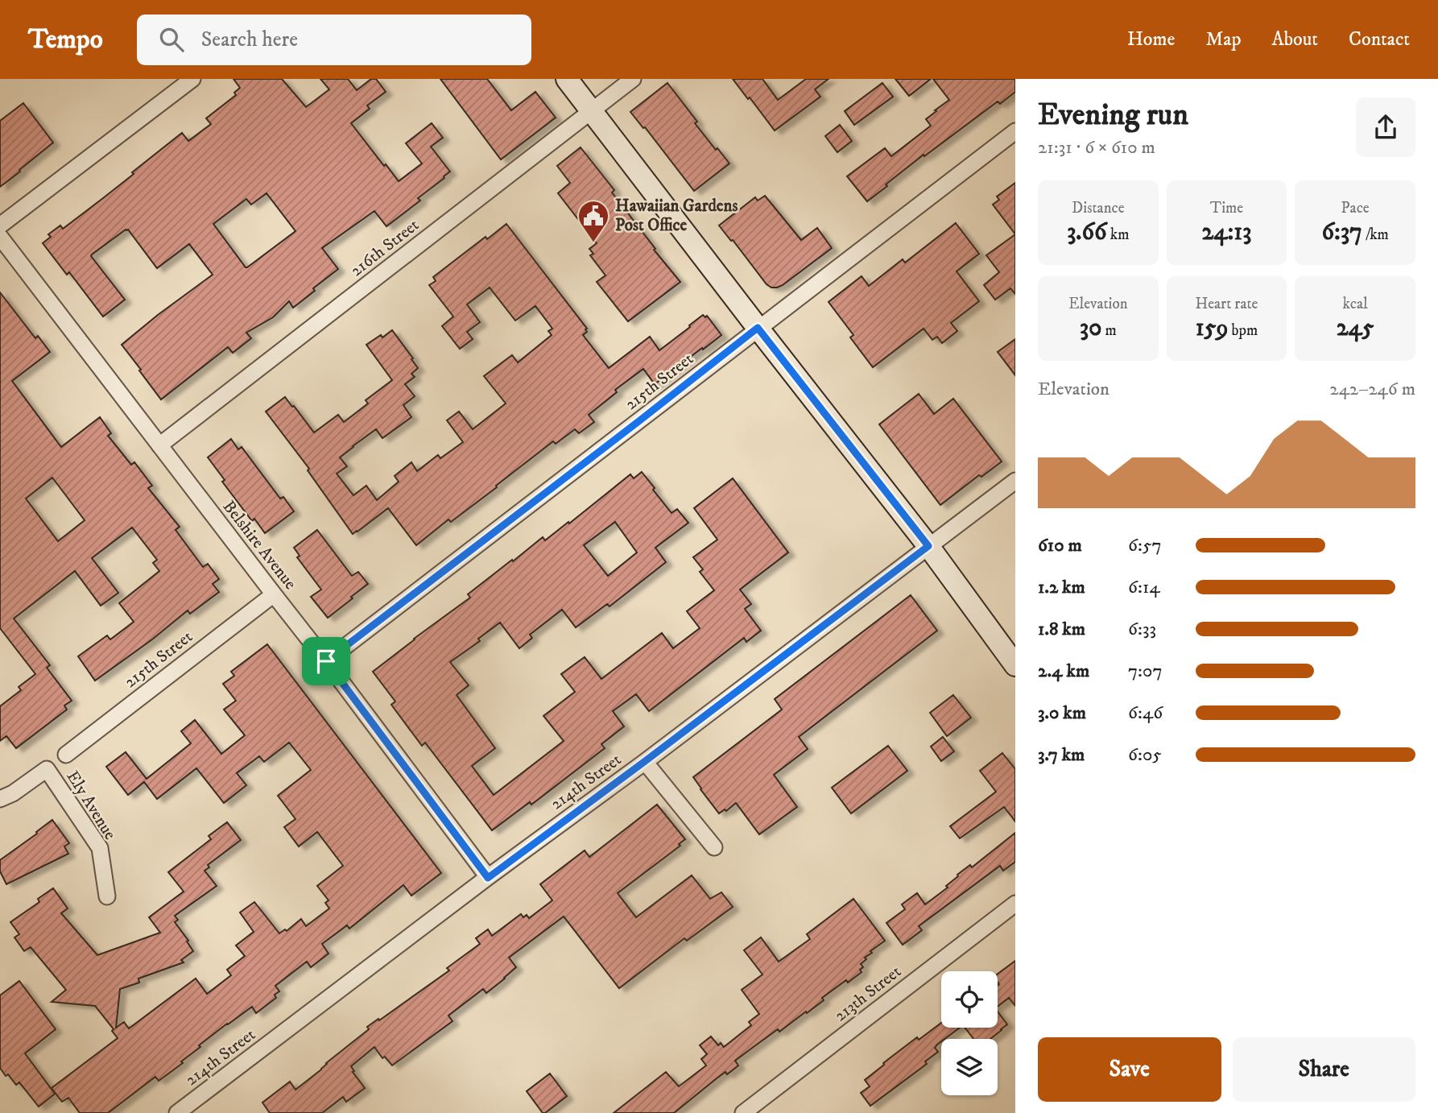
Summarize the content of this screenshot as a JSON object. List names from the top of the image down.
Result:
{
  "streets": {
    "street": [
      "216th Street",
      "215th Street",
      "Belshire Avenue",
      "214th Street",
      "Ely Avenue",
      "213th Street"
    ]
  },
  "crossings": [
    ["216th Street", "Belshire Avenue"],
    ["215th Street", "Belshire Avenue"],
    ["Belshire Avenue", "214th Street"]
  ],
  "places": {
    "public building": ["Hawaiian Gardens Post Office"]
  },
  "page": {
    "header": "Tempo",
    "search": "Search here",
    "nav": [
      "Home",
      "Map",
      "About",
      "Contact"
    ],
    "heading": ["Evening run", "21:31 · 6 × 610 m"],
    "stats": [
      ["Distance", "3.66 km"],
      ["Time", "24:13"],
      ["Pace", "6:37 /km"],
      ["Elevation", "30 m"],
      ["Heart rate", "159 bpm"],
      ["kcal", "245"]
    ],
    "chart": ["Elevation", "242–246 m"],
    "list": [
      {
        "name": "610 m",
        "note": "6:57"
      },
      {
        "name": "1.2 km",
        "note": "6:14"
      },
      {
        "name": "1.8 km",
        "note": "6:33"
      },
      {
        "name": "2.4 km",
        "note": "7:07"
      },
      {
        "name": "3.0 km",
        "note": "6:46"
      },
      {
        "name": "3.7 km",
        "note": "6:05"
      }
    ],
    "buttons": ["Save", "Share"]
  }
}
